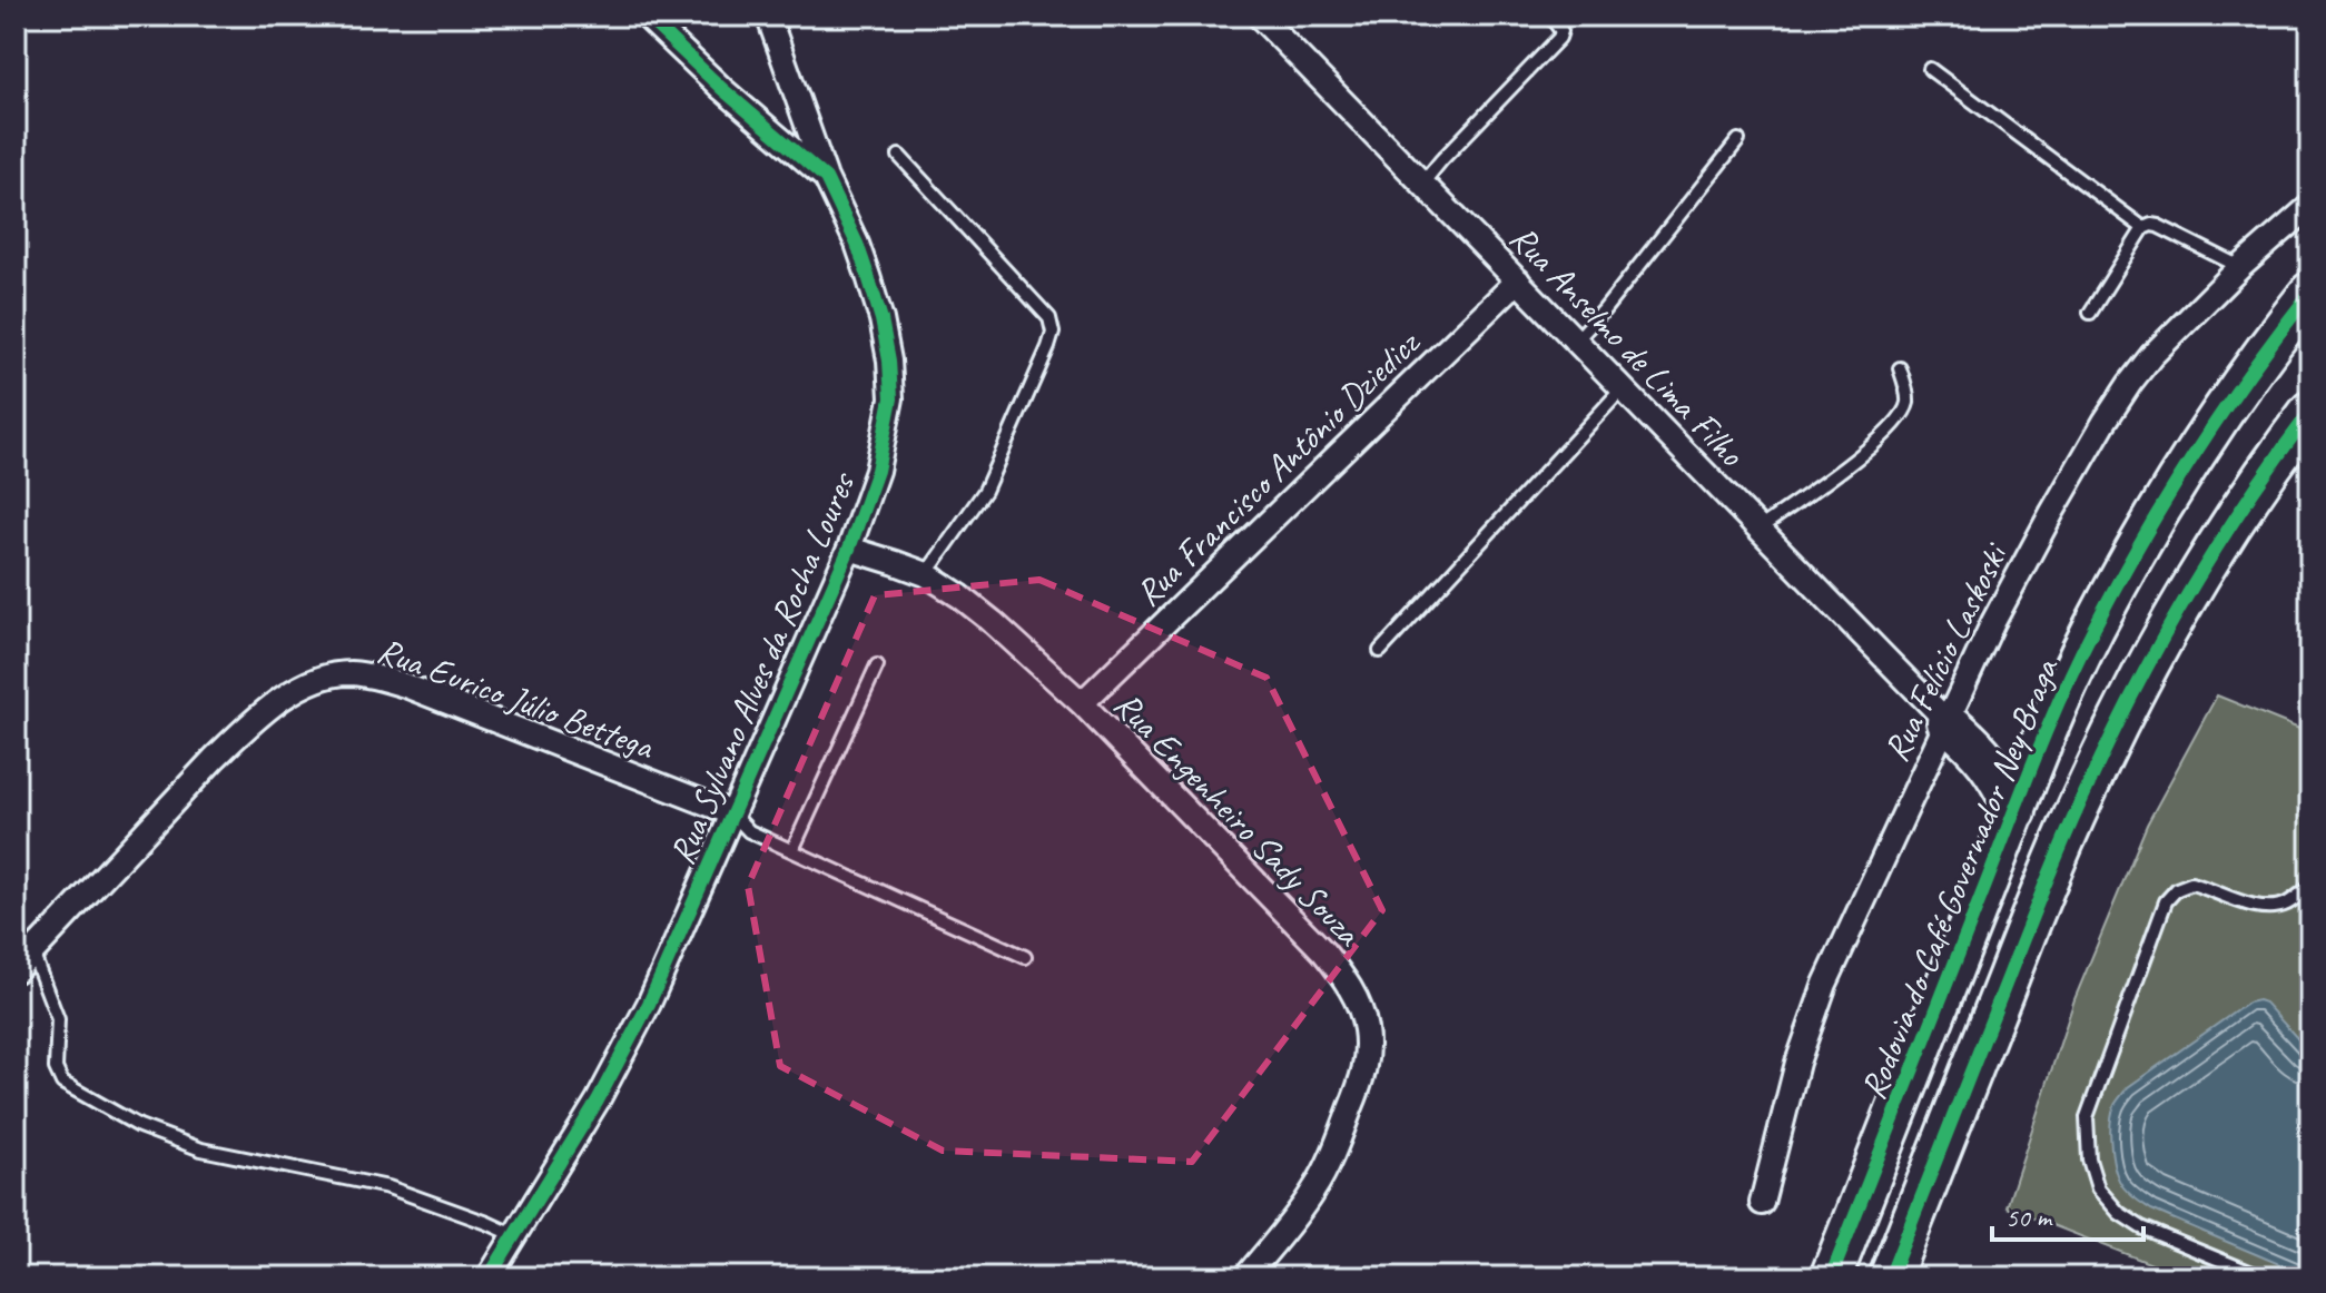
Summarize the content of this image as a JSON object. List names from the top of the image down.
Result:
{
  "streets": {
    "highway": ["Rodovia do Café Governador Ney Braga"],
    "street": [
      "Rua Anselmo de Lima Filho",
      "Rua Francisco Antônio Dziedicz",
      "Rua Felício Laskoski",
      "Rua Sylvano Alves da Rocha Loures",
      "Rua Eurico Júlio Bettega",
      "Rua Engenheiro Sady Souza"
    ]
  },
  "crossings": [
    ["Rua Anselmo de Lima Filho", "Rua Francisco Antônio Dziedicz"],
    ["Rua Anselmo de Lima Filho", "Rua Felício Laskoski"],
    ["Rua Francisco Antônio Dziedicz", "Rua Engenheiro Sady Souza"],
    ["Rua Sylvano Alves da Rocha Loures", "Rua Eurico Júlio Bettega"],
    ["Rua Sylvano Alves da Rocha Loures", "Rua Engenheiro Sady Souza"]
  ],
  "scale_bar": "50 m"
}
